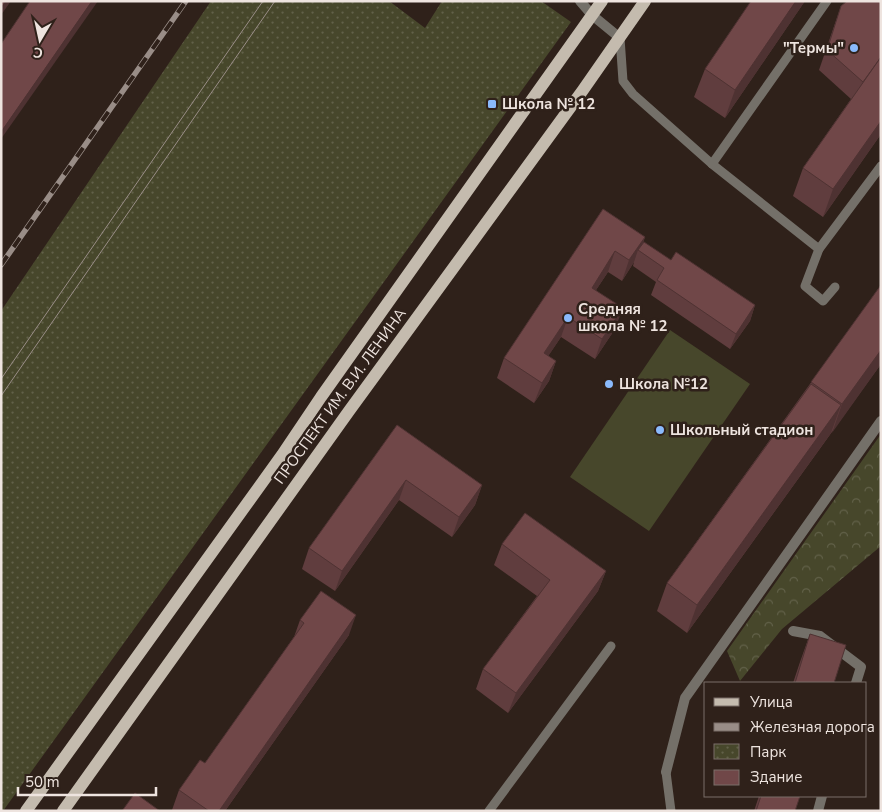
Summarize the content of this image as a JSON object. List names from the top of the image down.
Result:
{
  "streets": {
    "main road": ["ПРОСПЕКТ ИМ. В.И. ЛЕНИНА"]
  },
  "places": {
    "other": [
      "\"Термы\"",
      "Средняя школа № 12",
      "Школа №12",
      "Школьный стадион"
    ],
    "transit": ["Школа № 12"]
  },
  "legend": [
    "Улица",
    "Железная дорога",
    "Парк",
    "Здание"
  ],
  "scale_bar": "50 m",
  "north": "bottom"
}
